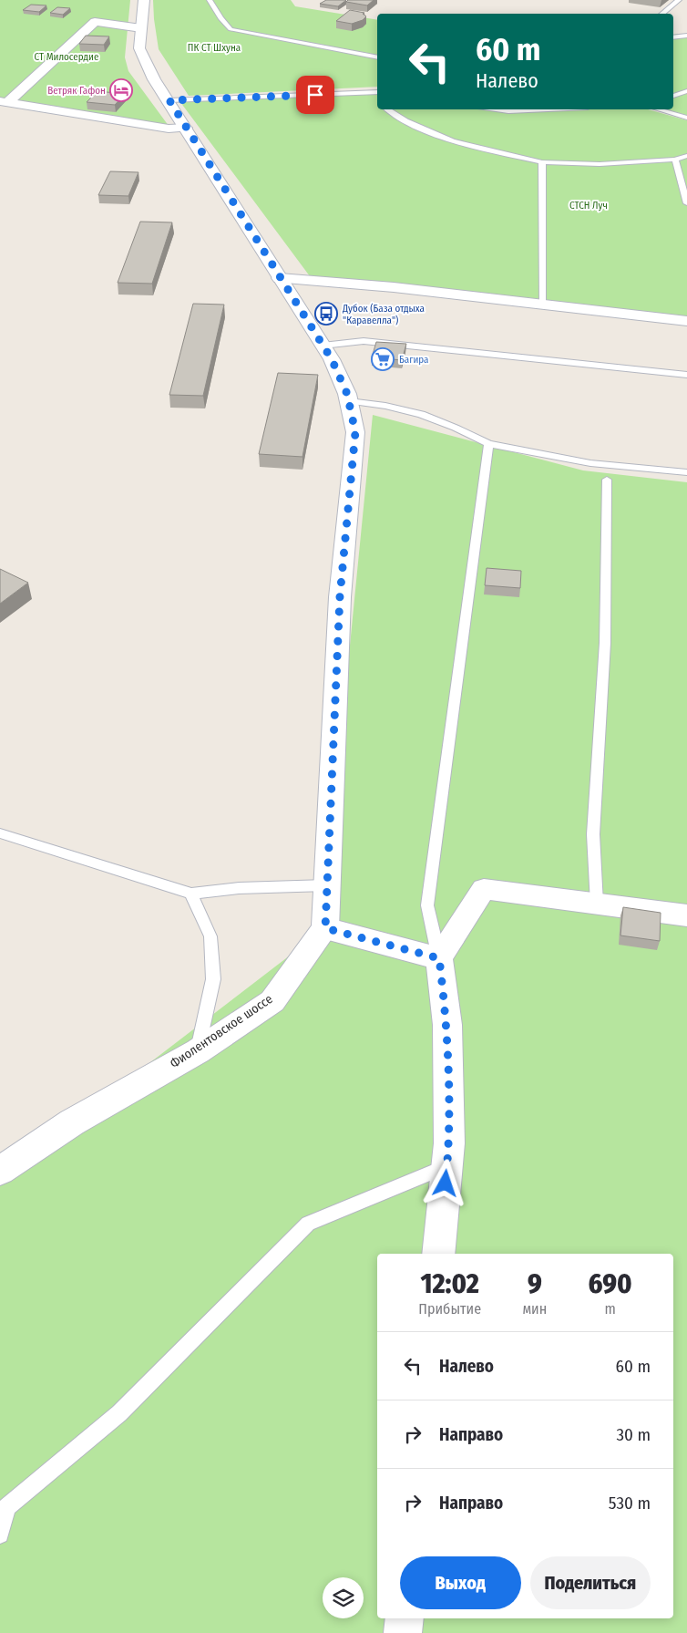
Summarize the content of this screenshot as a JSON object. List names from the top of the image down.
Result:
{
  "streets": {
    "main road": ["Фиолентовское шоссе"]
  },
  "parks": ["ПК СТ Шхуна", "СТ Милосердие", "СТСН Луч"],
  "places": {
    "hotel": ["Ветряк Гафон"],
    "bus stop": ["Дубок (База отдыха \"Каравелла\")"],
    "supermarket": ["Багира"]
  },
  "page": {
    "turn": ["60 m", "Налево"],
    "eta": [
      "12:02",
      "Прибытие",
      "9",
      "мин",
      "690",
      "m"
    ],
    "list": [
      {
        "name": "Налево",
        "value": "60 m"
      },
      {
        "name": "Направо",
        "value": "30 m"
      },
      {
        "name": "Направо",
        "value": "530 m"
      }
    ],
    "buttons": ["Выход", "Поделиться"]
  }
}
